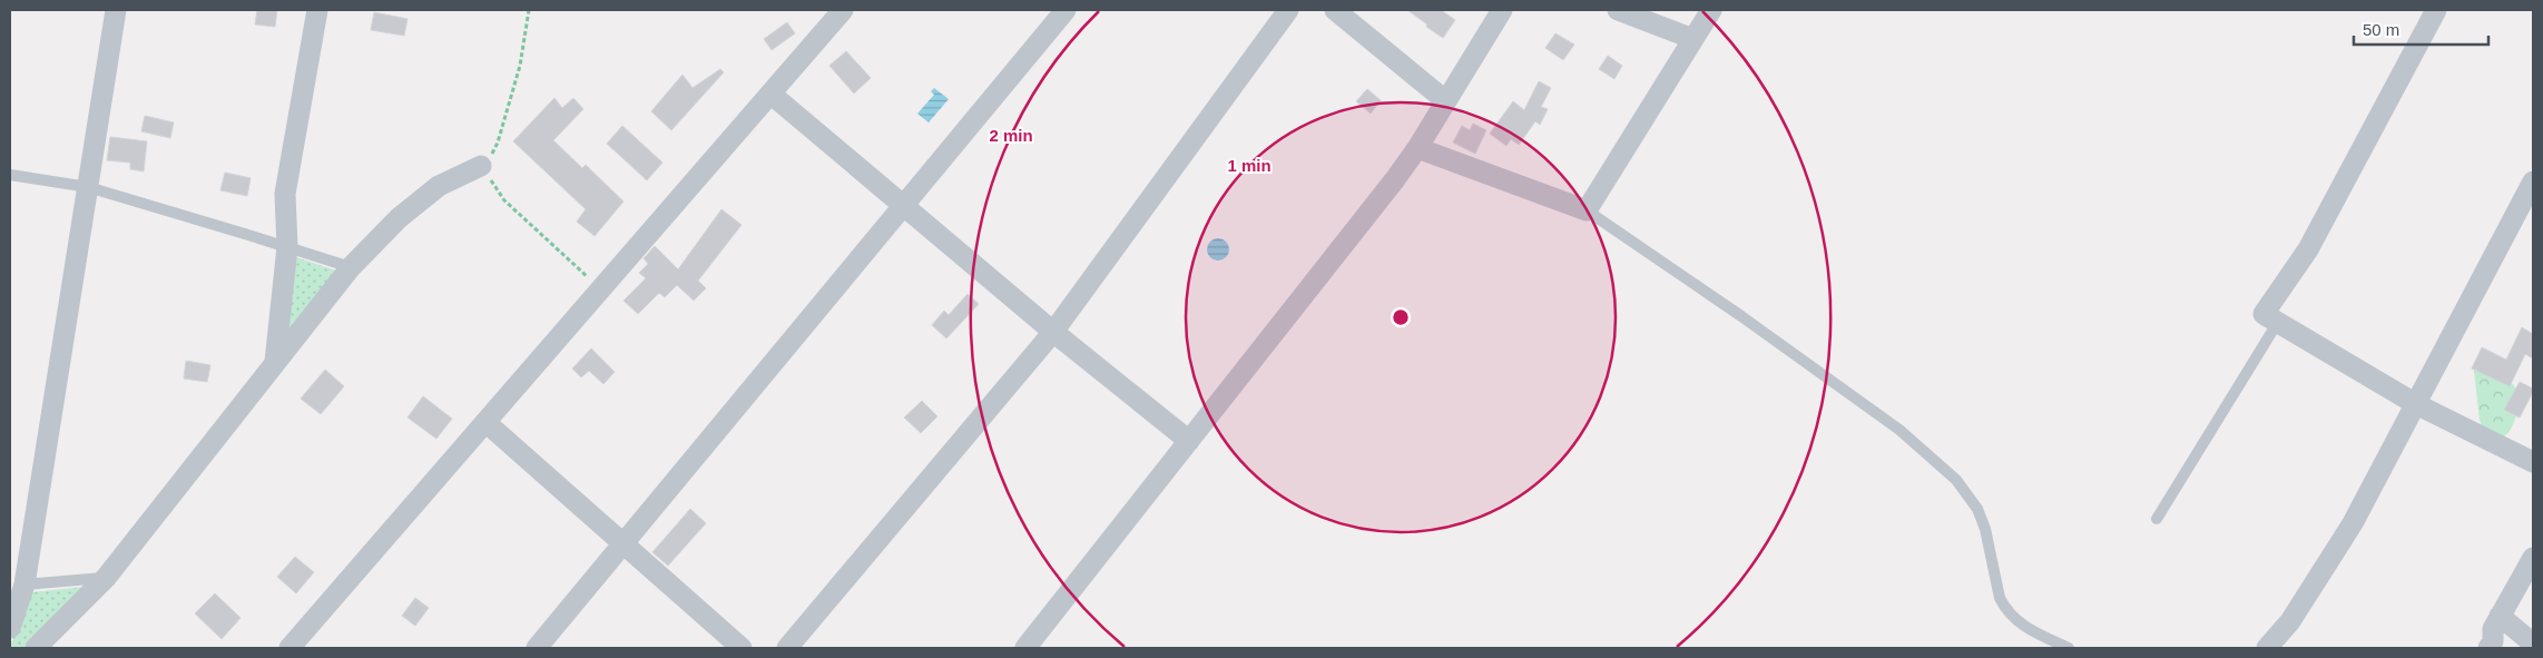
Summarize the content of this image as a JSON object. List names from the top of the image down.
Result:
{
  "scale_bar": "50 m",
  "rings": ["2 min", "1 min"]
}
